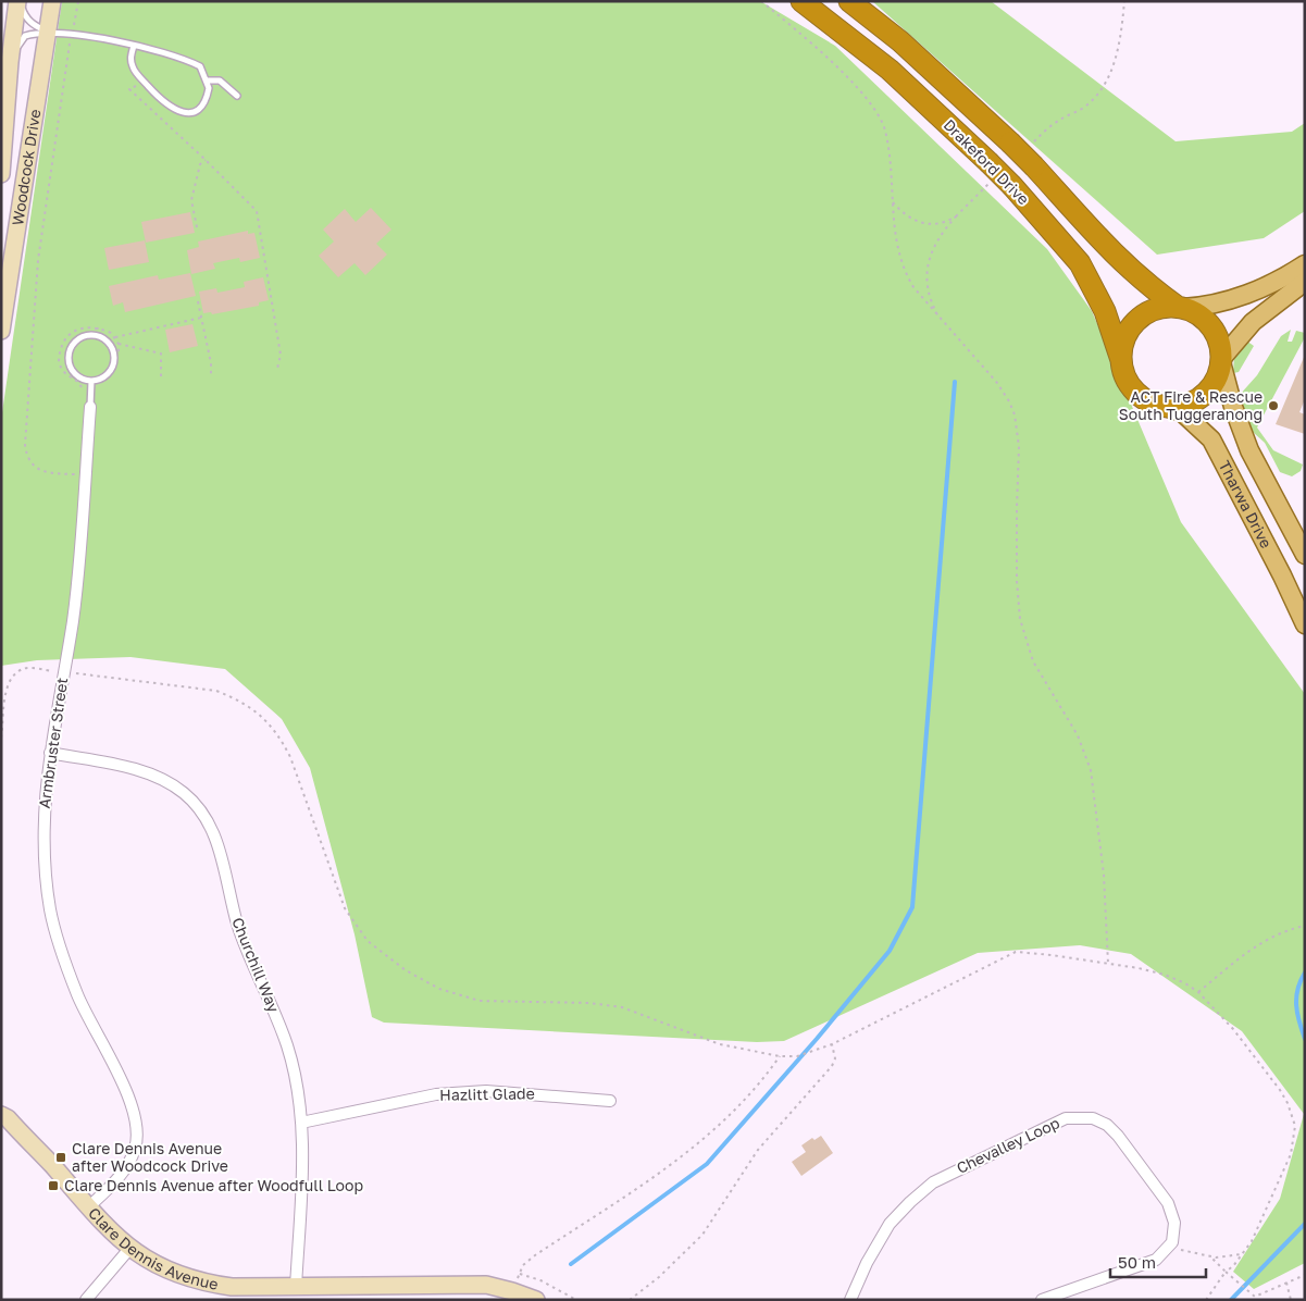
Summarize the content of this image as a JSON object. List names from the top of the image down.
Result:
{
  "streets": {
    "highway": ["Drakeford Drive"],
    "main road": ["Tharwa Drive"],
    "street": [
      "Woodcock Drive",
      "Armbruster Street",
      "Churchill Way",
      "Hazlitt Glade",
      "Chevalley Loop",
      "Clare Dennis Avenue"
    ]
  },
  "crossings": [
    ["Drakeford Drive", "Tharwa Drive"],
    ["Armbruster Street", "Churchill Way"],
    ["Armbruster Street", "Clare Dennis Avenue"],
    ["Churchill Way", "Hazlitt Glade"],
    ["Churchill Way", "Clare Dennis Avenue"]
  ],
  "places": {
    "other": ["ACT Fire & Rescue South Tuggeranong"],
    "transit": ["Clare Dennis Avenue after Woodcock Drive", "Clare Dennis Avenue after Woodfull Loop"]
  },
  "scale_bar": "50 m"
}
